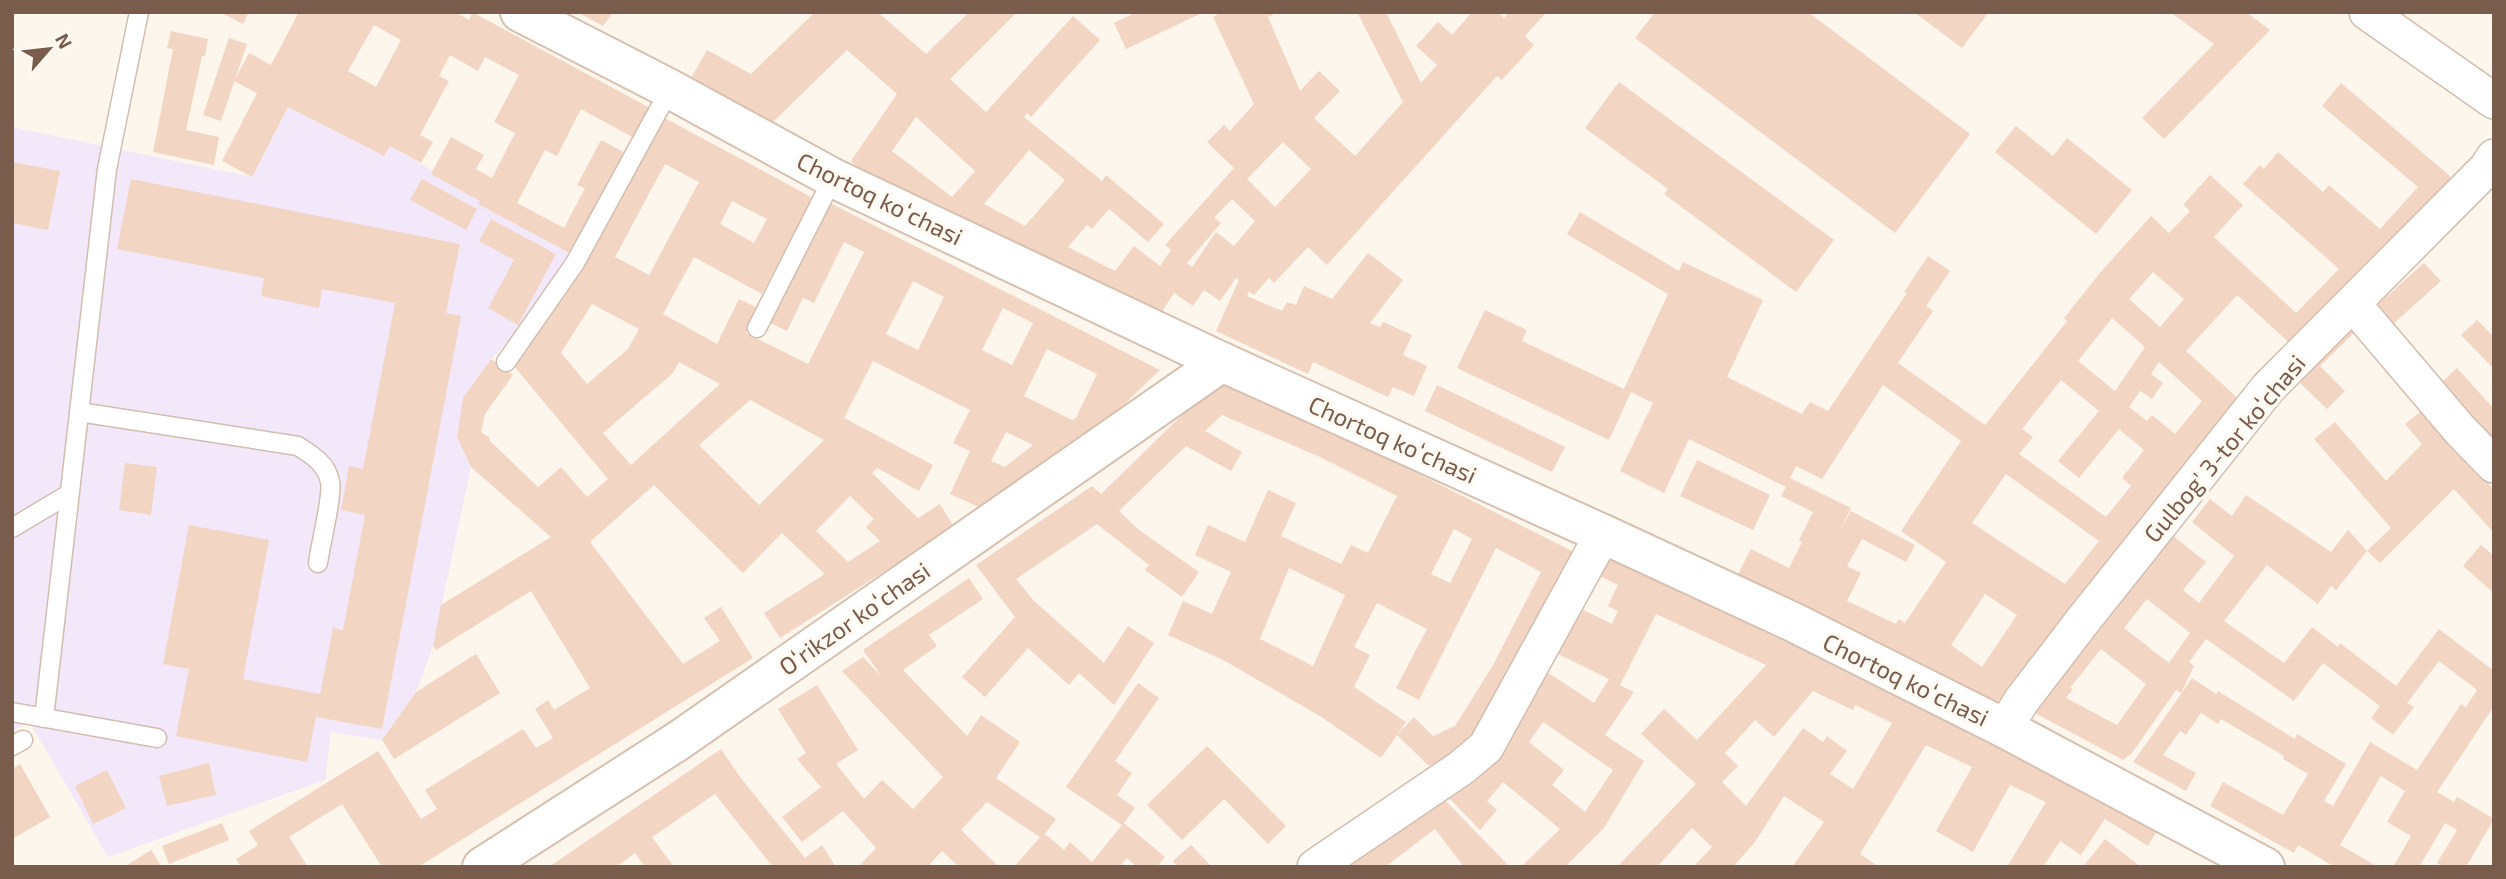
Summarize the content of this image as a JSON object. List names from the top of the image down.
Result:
{
  "streets": {
    "main road": ["Chortoq koʻchasi", "Oʻrikzor koʻchasi"],
    "street": ["Gulbog' 3-tor koʻchasi"]
  },
  "crossings": [
    ["Chortoq koʻchasi", "Gulbog' 3-tor koʻchasi"],
    ["Chortoq koʻchasi", "Oʻrikzor koʻchasi"]
  ],
  "north": "top right"
}
